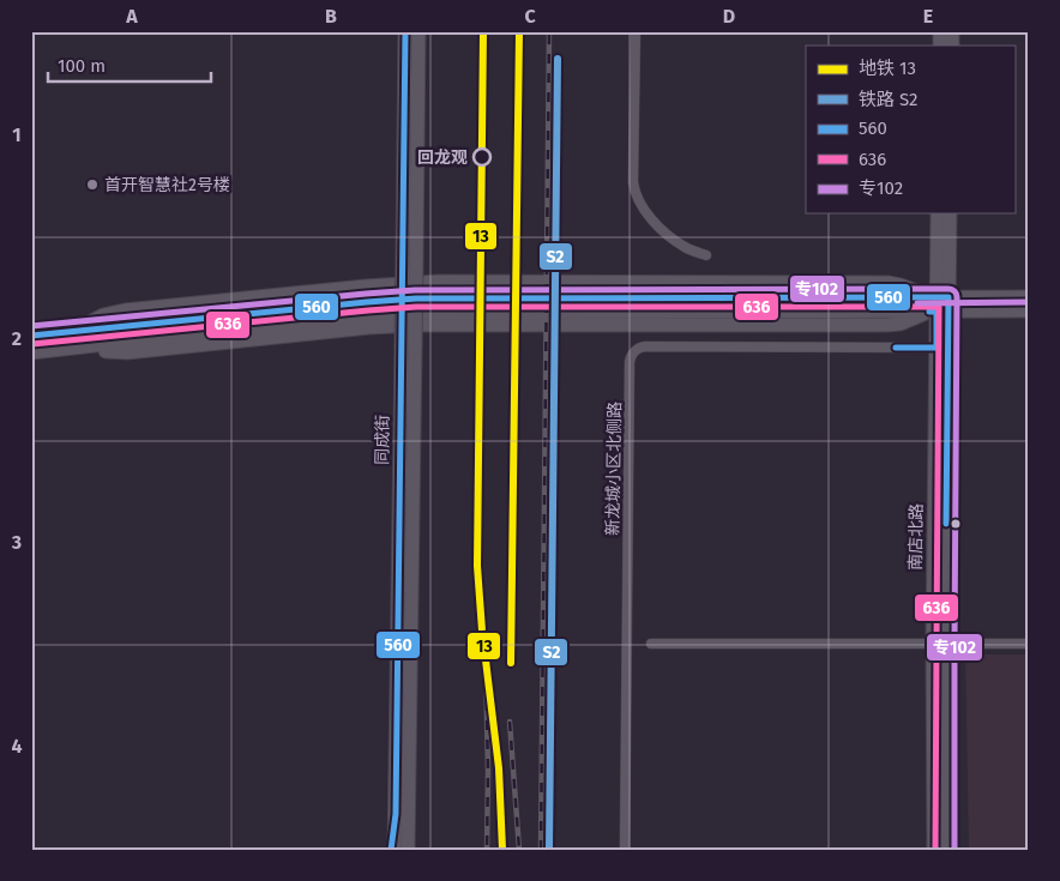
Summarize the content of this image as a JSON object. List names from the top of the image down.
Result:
{
  "streets": {
    "main road": ["同成街", "南店北路"],
    "street": ["新龙城小区北侧路"]
  },
  "crossings": [
    ["新龙城小区北侧路", "南店北路"]
  ],
  "places": ["回龙观", "首开智慧社2号楼"],
  "lines": [
    "metro line 13",
    "transit line 560",
    "rail line S2",
    "transit line 专102",
    "transit line 636"
  ],
  "legend": [
    "地铁 13",
    "铁路 S2",
    "560",
    "636",
    "专102"
  ],
  "scale_bar": "100 m",
  "grid": {
    "columns": [
      "A",
      "B",
      "C",
      "D",
      "E"
    ],
    "rows": [
      "1",
      "2",
      "3",
      "4"
    ]
  }
}
